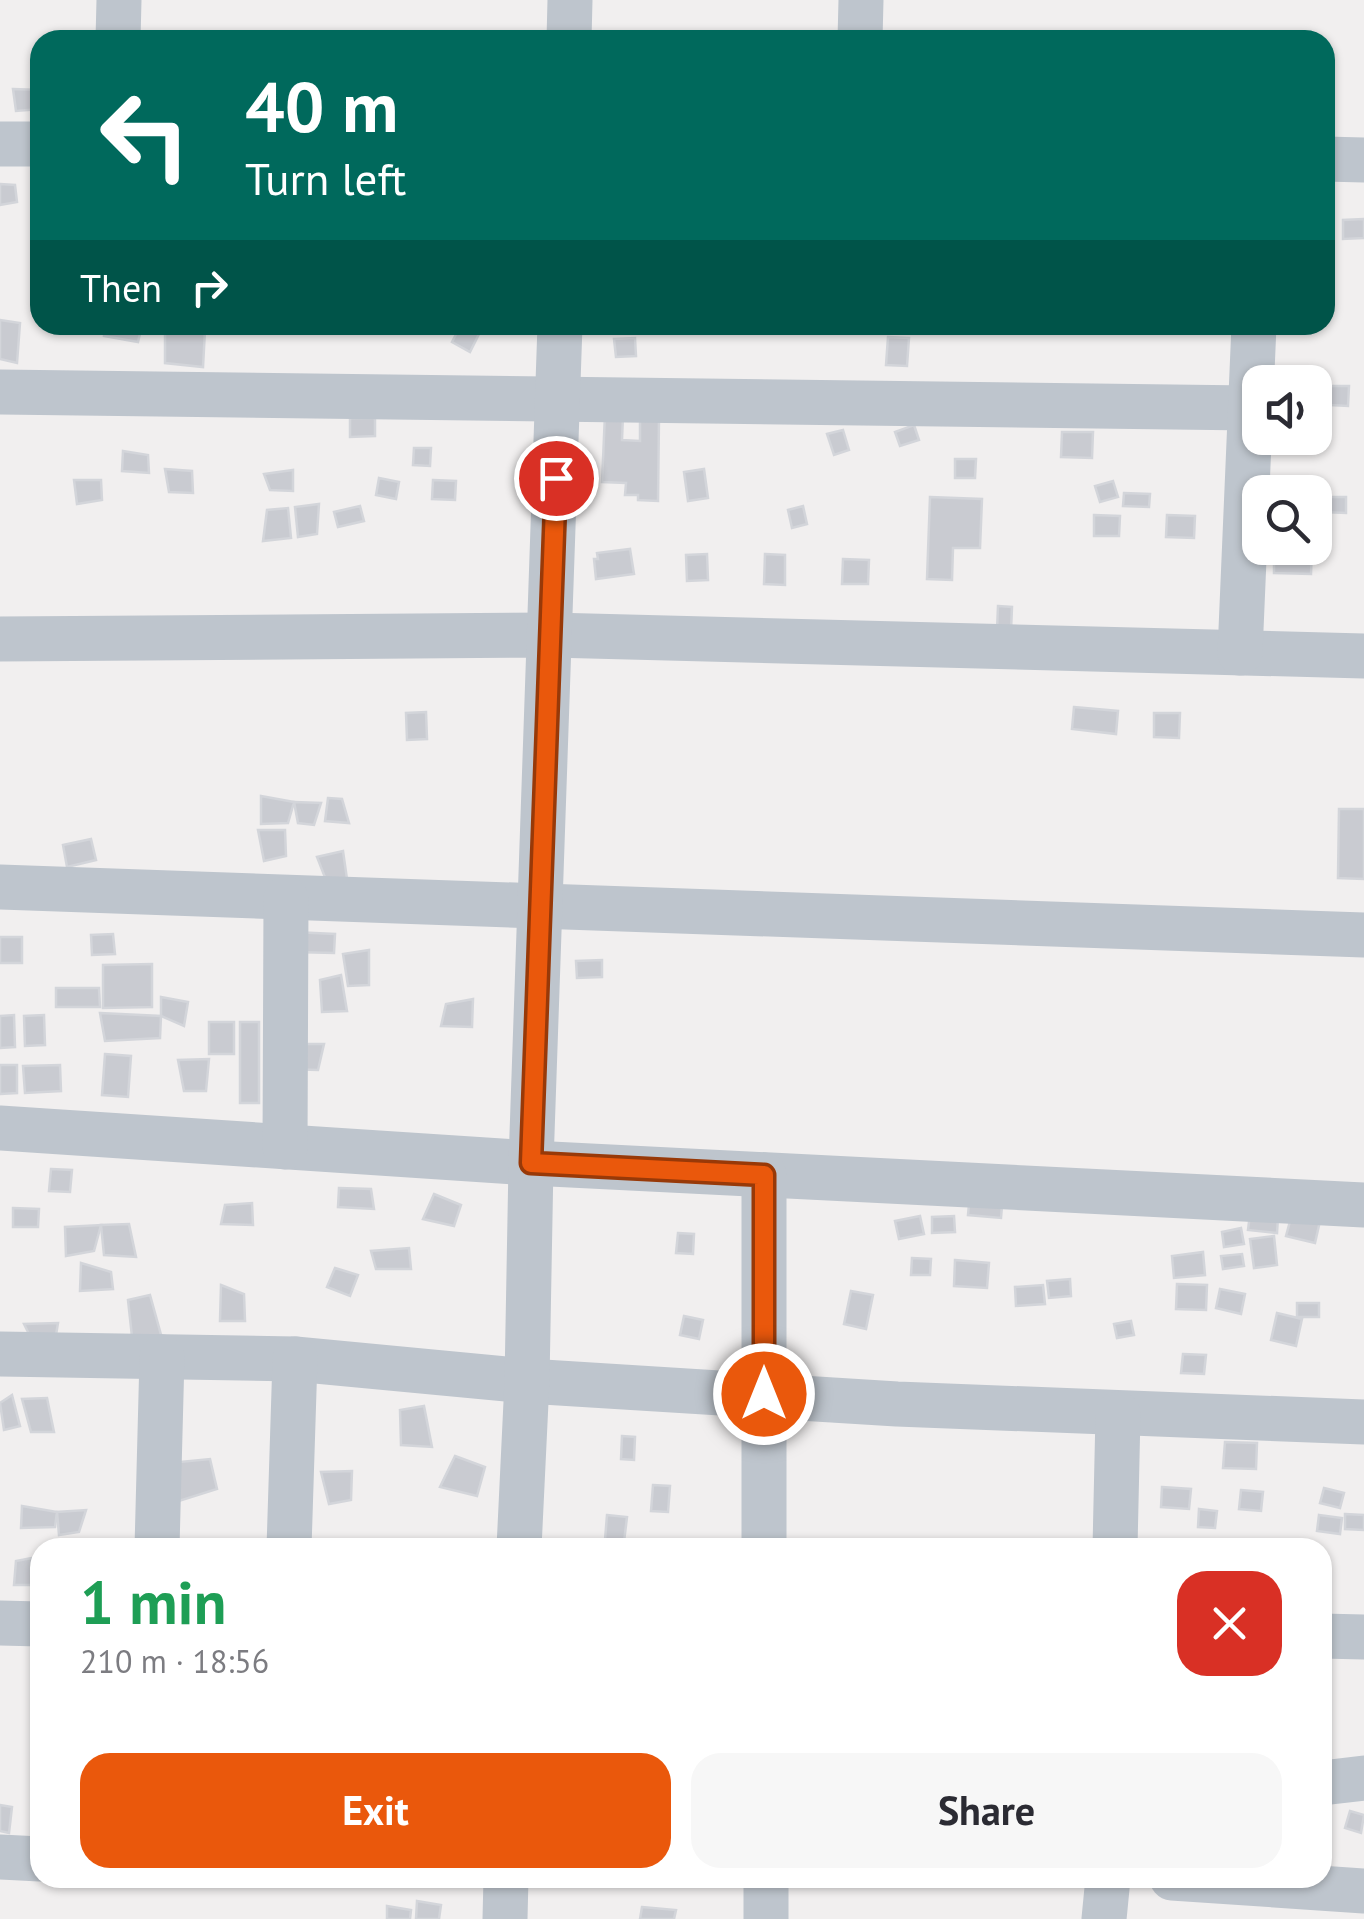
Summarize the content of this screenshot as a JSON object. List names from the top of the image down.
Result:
{
  "page": {
    "turn": ["40 m", "Turn left"],
    "then": "Then",
    "heading": ["1 min", "210 m · 18:56"],
    "buttons": ["Exit", "Share"]
  }
}
